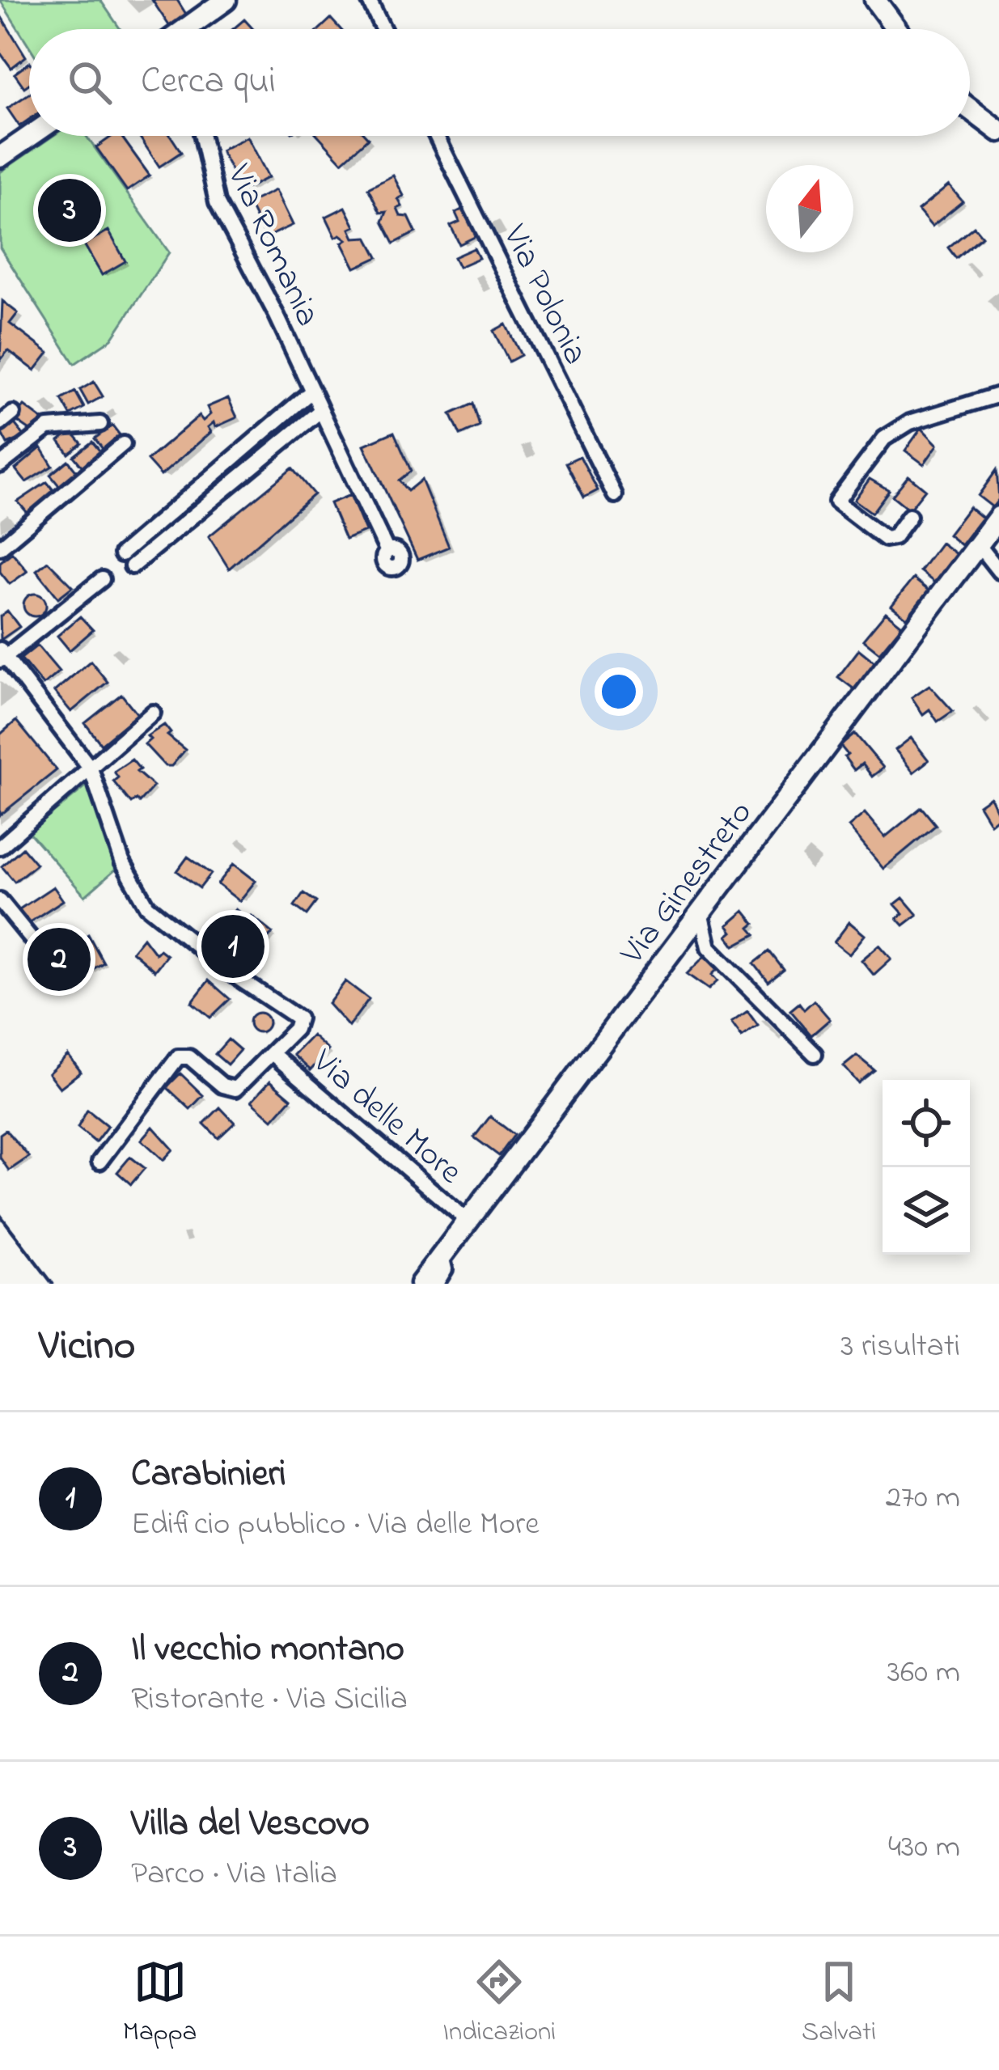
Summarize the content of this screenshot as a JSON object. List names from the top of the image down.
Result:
{
  "streets": {
    "street": [
      "Via Romania",
      "Via Polonia",
      "Via Ginestreto",
      "Via delle More"
    ]
  },
  "crossings": [
    ["Via Ginestreto", "Via delle More"]
  ],
  "north": "top",
  "page": {
    "search": "Cerca qui",
    "pins": ["3", "1", "2"],
    "heading": ["Vicino", "3 risultati"],
    "list": [
      {
        "mark": "1",
        "name": "Carabinieri",
        "note": "Edificio pubblico · Via delle More",
        "value": "270 m"
      },
      {
        "mark": "2",
        "name": "Il vecchio montano",
        "note": "Ristorante · Via Sicilia",
        "value": "360 m"
      },
      {
        "mark": "3",
        "name": "Villa del Vescovo",
        "note": "Parco · Via Italia",
        "value": "430 m"
      }
    ],
    "nav": ["Mappa", "Indicazioni", "Salvati"]
  }
}
